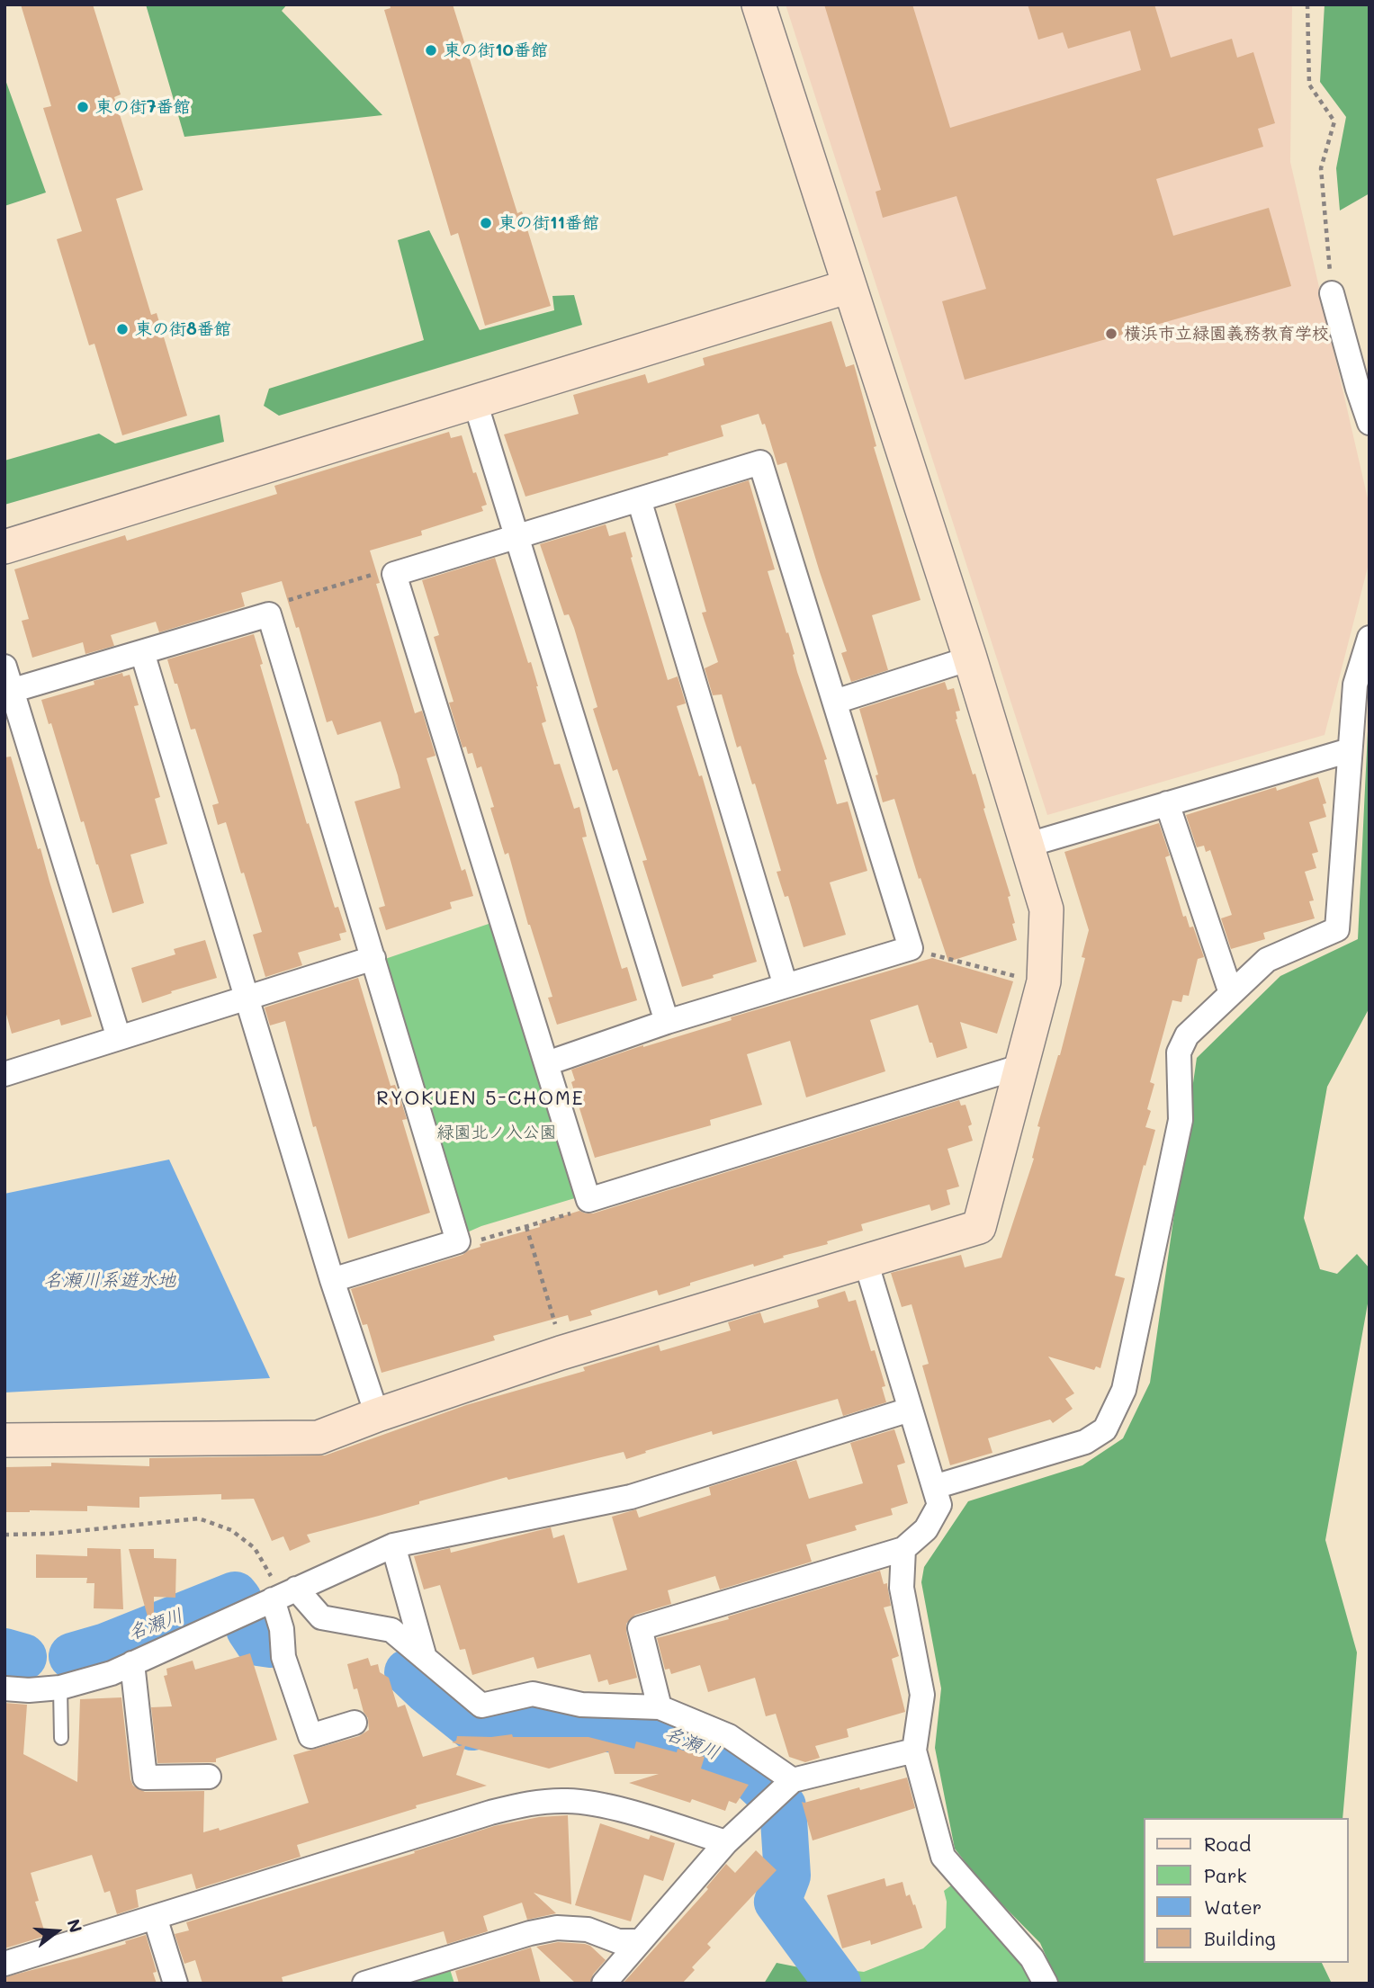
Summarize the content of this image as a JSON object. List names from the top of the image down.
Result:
{
  "districts": ["RYOKUEN 5-CHOME"],
  "water": ["名瀬川系遊水地", "名瀬川"],
  "parks": ["緑園北ノ入公園"],
  "places": [
    "東の街10番館",
    "東の街7番館",
    "東の街11番館",
    "東の街8番館",
    "横浜市立緑園義務教育学校"
  ],
  "legend": [
    "Road",
    "Park",
    "Water",
    "Building"
  ],
  "north": "right"
}
